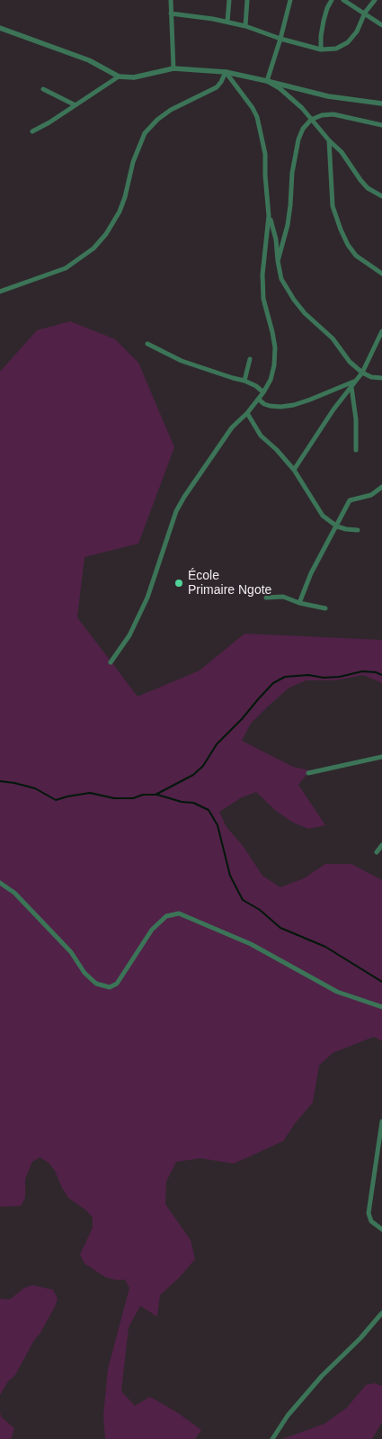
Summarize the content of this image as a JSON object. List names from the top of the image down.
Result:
{
  "places": ["École Primaire Ngote"]
}
